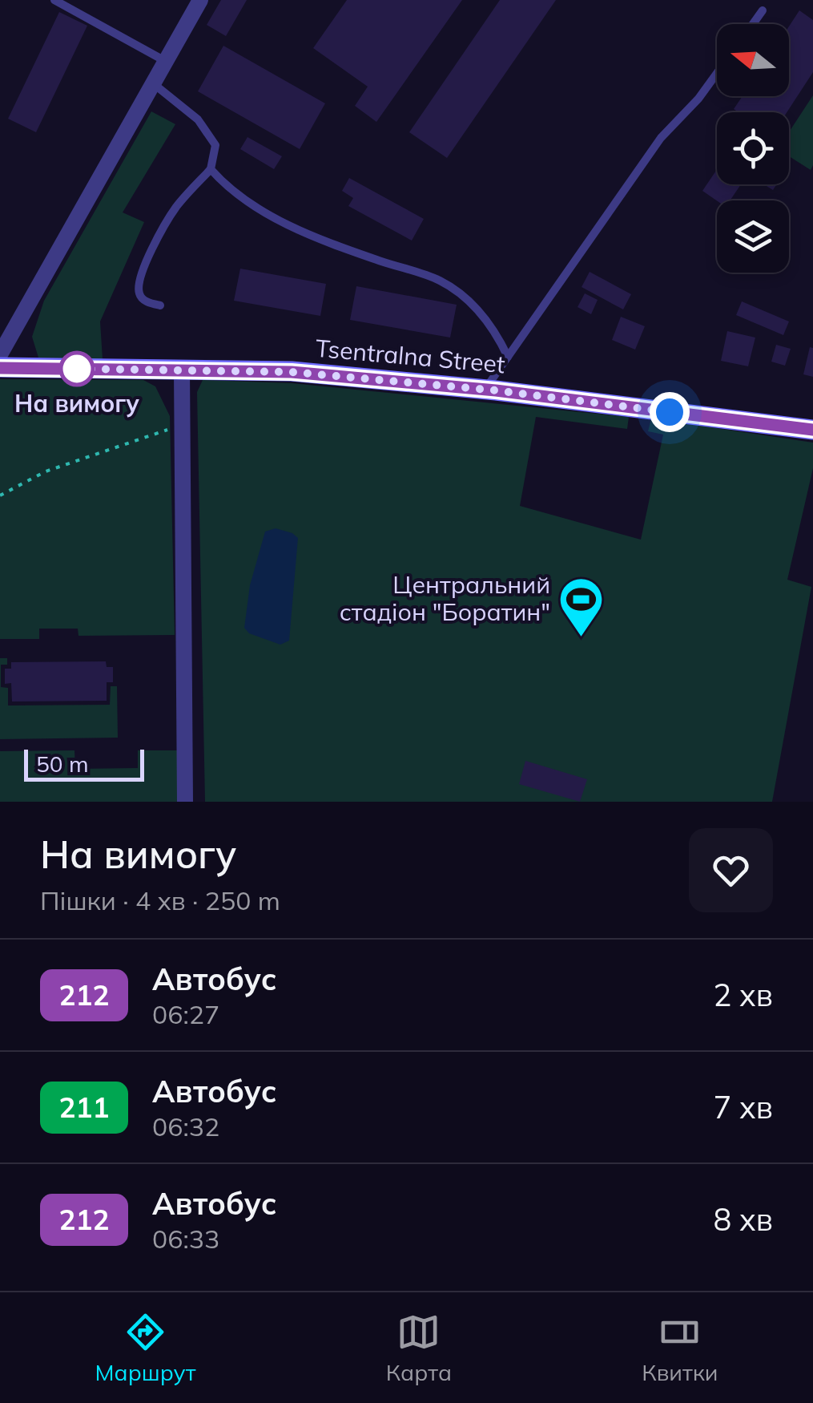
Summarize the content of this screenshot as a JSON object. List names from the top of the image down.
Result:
{
  "streets": {
    "street": ["Tsentralna Street"]
  },
  "places": {
    "other": ["На вимогу"],
    "sports": ["Центральний стадіон \"Боратин\""]
  },
  "lines": ["bus line 212"],
  "scale_bar": "50 m",
  "north": "left",
  "page": {
    "scale": "50 m",
    "heading": ["На вимогу", "Пішки · 4 хв · 250 m"],
    "list": [
      {
        "mark": "212",
        "name": "Автобус",
        "note": "06:27",
        "value": "2 хв"
      },
      {
        "mark": "211",
        "name": "Автобус",
        "note": "06:32",
        "value": "7 хв"
      },
      {
        "mark": "212",
        "name": "Автобус",
        "note": "06:33",
        "value": "8 хв"
      }
    ],
    "tabs": ["Маршрут", "Карта", "Квитки"]
  }
}
